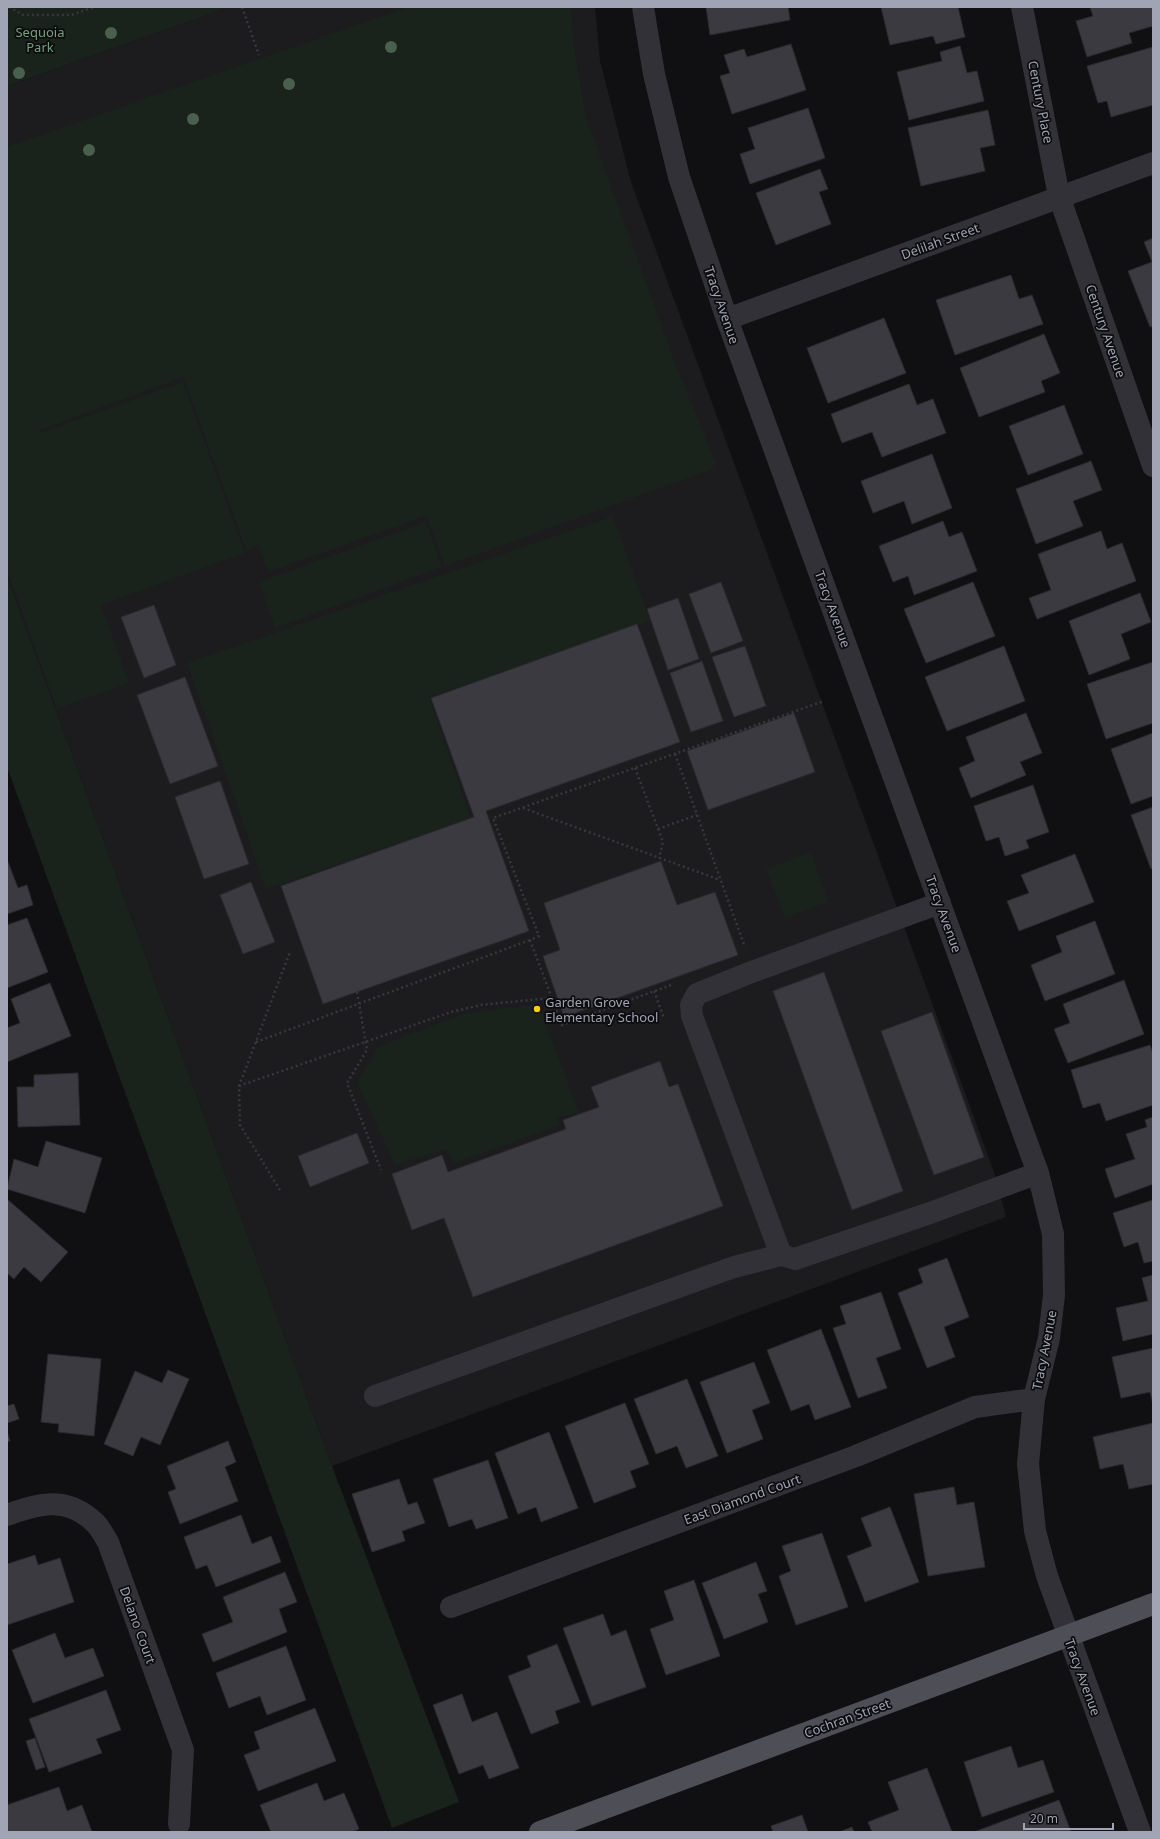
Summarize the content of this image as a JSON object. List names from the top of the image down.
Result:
{
  "streets": {
    "main road": ["Cochran Street"],
    "street": [
      "Century Place",
      "Delilah Street",
      "Tracy Avenue",
      "Century Avenue",
      "East Diamond Court",
      "Delano Court"
    ]
  },
  "crossings": [
    ["Century Place", "Delilah Street"],
    ["Century Place", "Century Avenue"],
    ["Delilah Street", "Tracy Avenue"],
    ["Delilah Street", "Century Avenue"],
    ["Tracy Avenue", "East Diamond Court"],
    ["Tracy Avenue", "Cochran Street"]
  ],
  "parks": ["Sequoia Park"],
  "places": ["Garden Grove Elementary School"],
  "scale_bar": "20 m"
}
